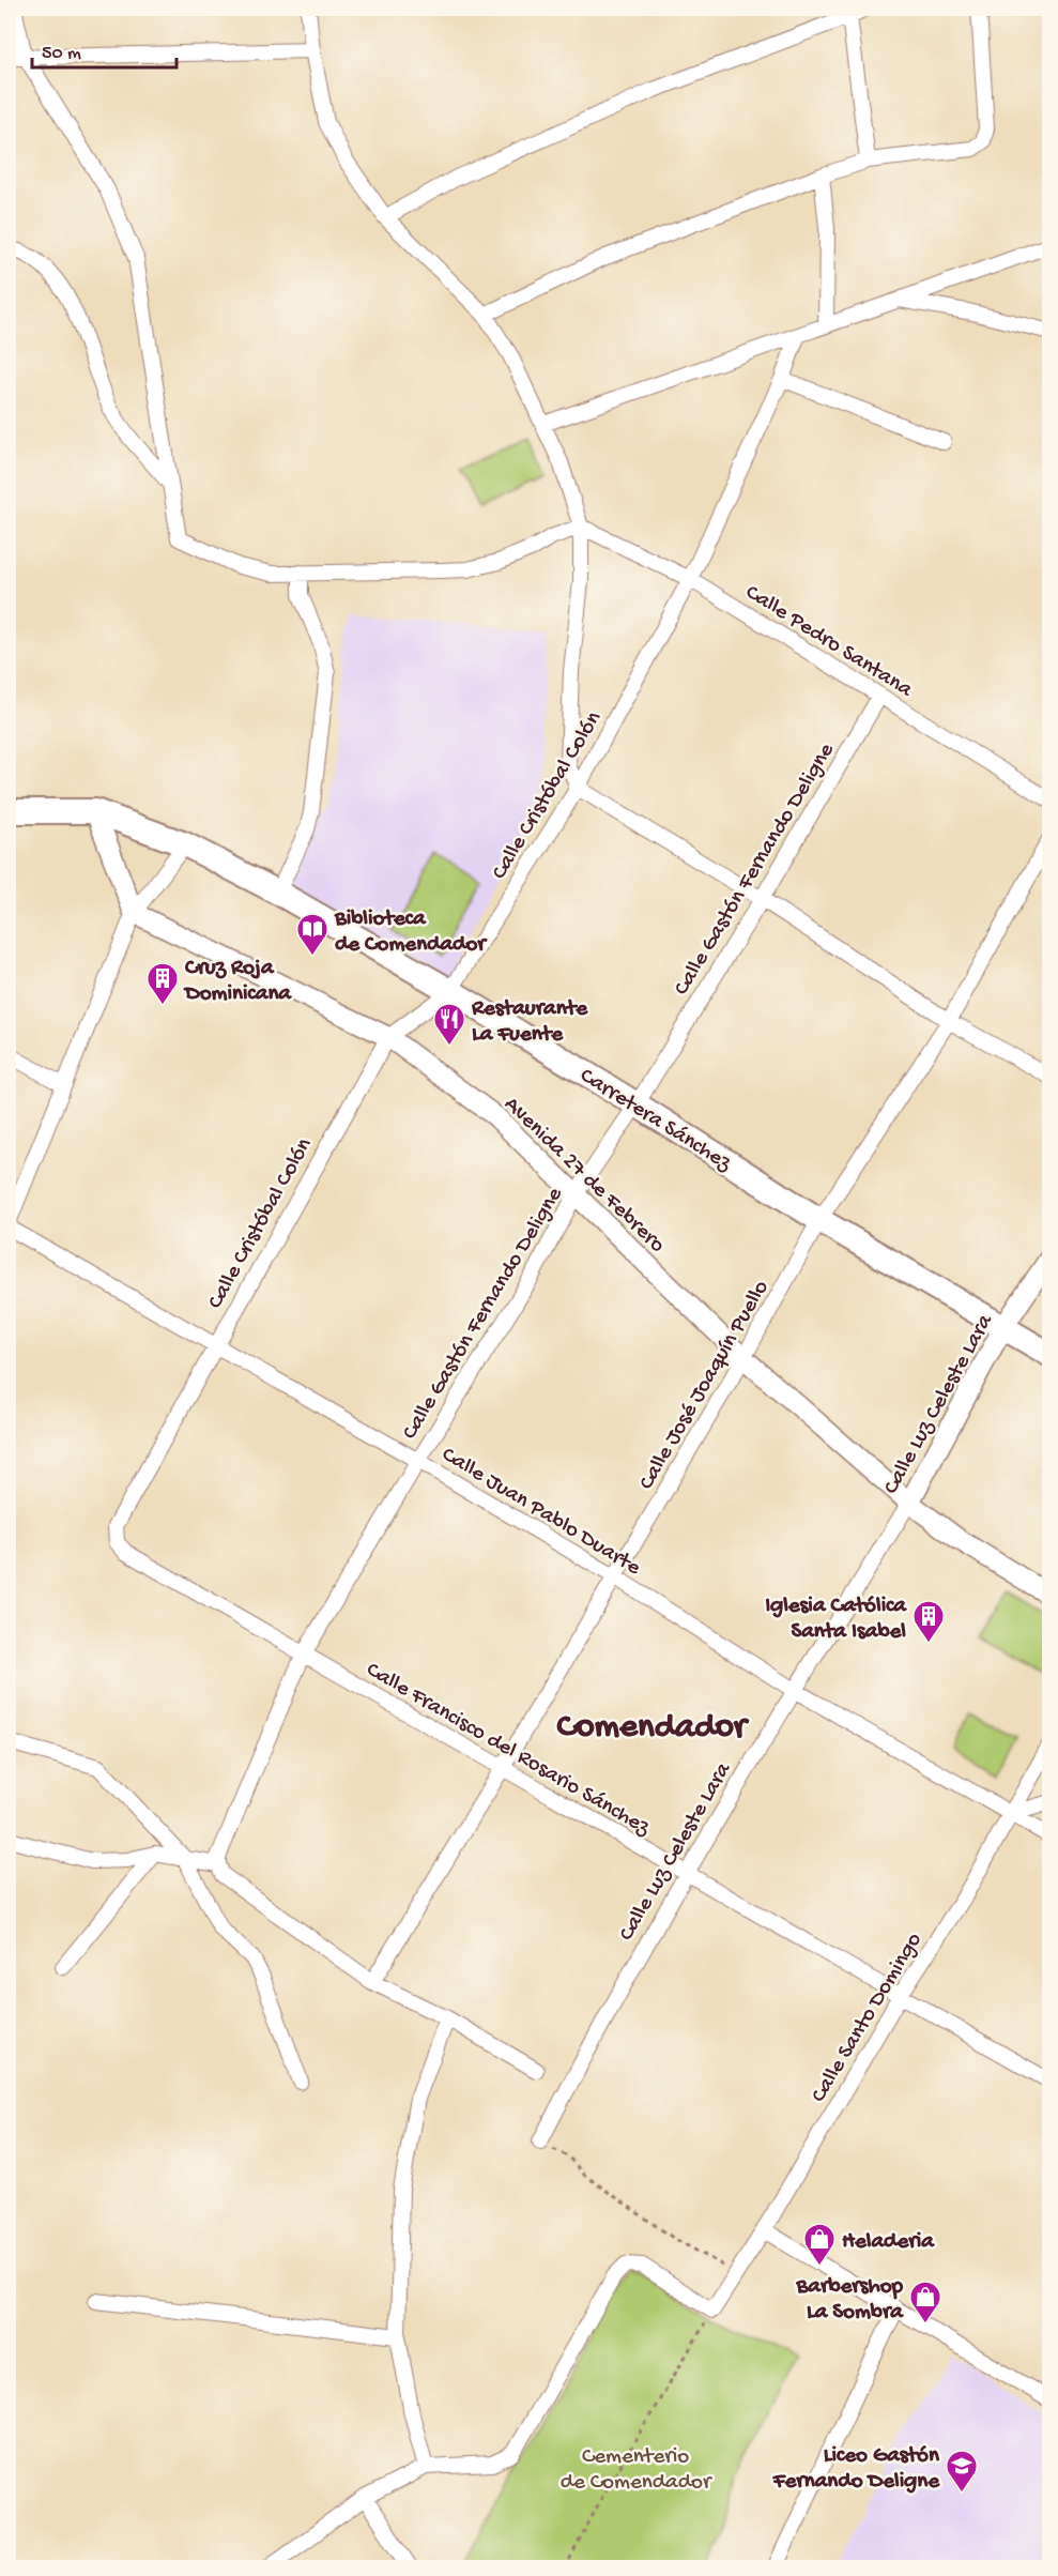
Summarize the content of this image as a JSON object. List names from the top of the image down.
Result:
{
  "streets": {
    "main road": ["Carretera Sánchez"],
    "street": [
      "Calle Pedro Santana",
      "Calle Cristóbal Colón",
      "Calle Gastón Fernando Deligne",
      "Avenida 27 de Febrero",
      "Calle José Joaquín Puello",
      "Calle Luz Celeste Lara",
      "Calle Juan Pablo Duarte",
      "Calle Francisco del Rosario Sánchez",
      "Calle Santo Domingo"
    ]
  },
  "crossings": [
    ["Calle Pedro Santana", "Calle Cristóbal Colón"],
    ["Calle Pedro Santana", "Calle Gastón Fernando Deligne"],
    ["Calle Cristóbal Colón", "Carretera Sánchez"],
    ["Calle Cristóbal Colón", "Avenida 27 de Febrero"],
    ["Calle Cristóbal Colón", "Calle Juan Pablo Duarte"],
    ["Calle Cristóbal Colón", "Calle Francisco del Rosario Sánchez"],
    ["Calle Gastón Fernando Deligne", "Carretera Sánchez"],
    ["Calle Gastón Fernando Deligne", "Avenida 27 de Febrero"],
    ["Calle Gastón Fernando Deligne", "Calle Juan Pablo Duarte"],
    ["Calle Gastón Fernando Deligne", "Calle Francisco del Rosario Sánchez"],
    ["Carretera Sánchez", "Calle José Joaquín Puello"],
    ["Carretera Sánchez", "Calle Luz Celeste Lara"],
    ["Avenida 27 de Febrero", "Calle José Joaquín Puello"],
    ["Avenida 27 de Febrero", "Calle Luz Celeste Lara"],
    ["Calle José Joaquín Puello", "Calle Juan Pablo Duarte"],
    ["Calle José Joaquín Puello", "Calle Francisco del Rosario Sánchez"],
    ["Calle Luz Celeste Lara", "Calle Juan Pablo Duarte"],
    ["Calle Luz Celeste Lara", "Calle Francisco del Rosario Sánchez"],
    ["Calle Juan Pablo Duarte", "Calle Santo Domingo"],
    ["Calle Francisco del Rosario Sánchez", "Calle Santo Domingo"]
  ],
  "districts": ["Comendador"],
  "parks": ["Cementerio de Comendador"],
  "places": {
    "library": ["Biblioteca de Comendador"],
    "building": ["Cruz Roja Dominicana", "Iglesia Católica Santa Isabel"],
    "restaurant": ["Restaurante La Fuente"],
    "shop": ["Heladeria", "Barbershop La Sombra"],
    "school or university": ["Liceo Gastón Fernando Deligne"]
  },
  "scale_bar": "50 m"
}
